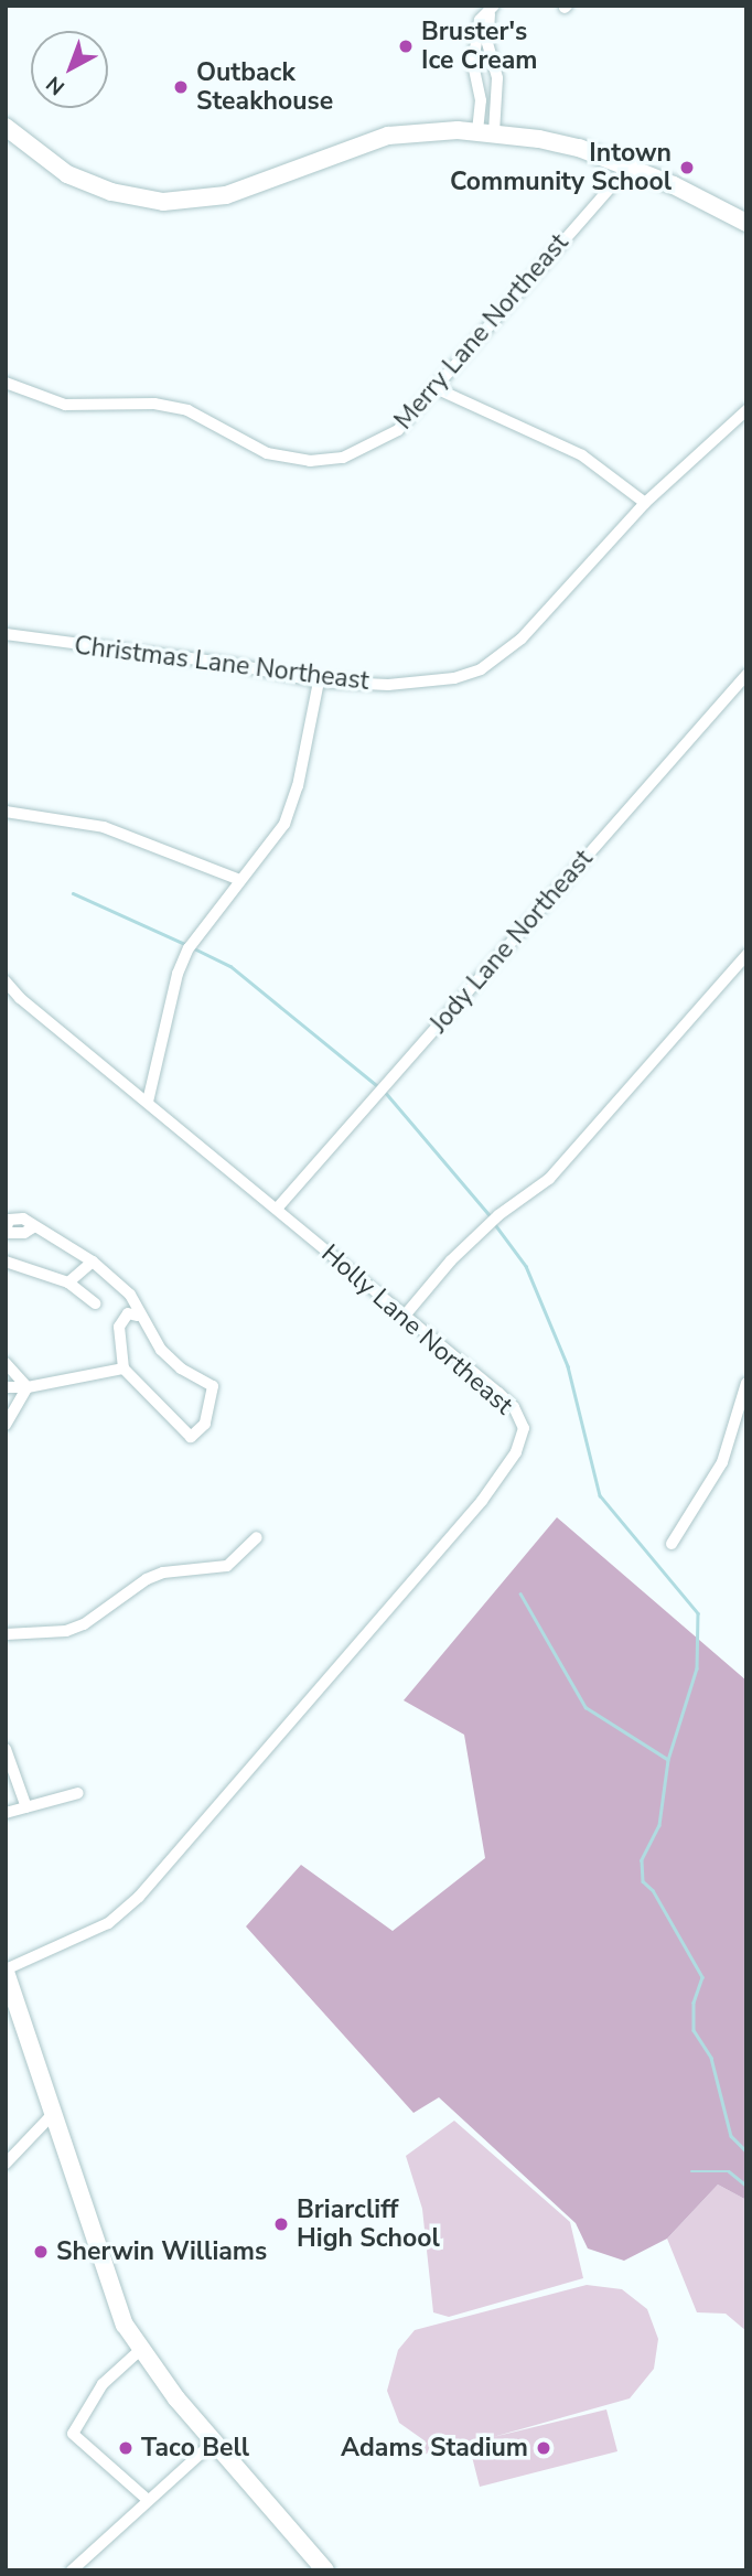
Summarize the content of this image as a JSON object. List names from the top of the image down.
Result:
{
  "streets": {
    "street": [
      "Merry Lane Northeast",
      "Christmas Lane Northeast",
      "Jody Lane Northeast",
      "Holly Lane Northeast"
    ]
  },
  "crossings": [
    ["Jody Lane Northeast", "Holly Lane Northeast"]
  ],
  "places": [
    "Bruster's Ice Cream",
    "Outback Steakhouse",
    "Intown Community School",
    "Briarcliff High School",
    "Sherwin Williams",
    "Taco Bell",
    "Adams Stadium"
  ],
  "north": "bottom left"
}
